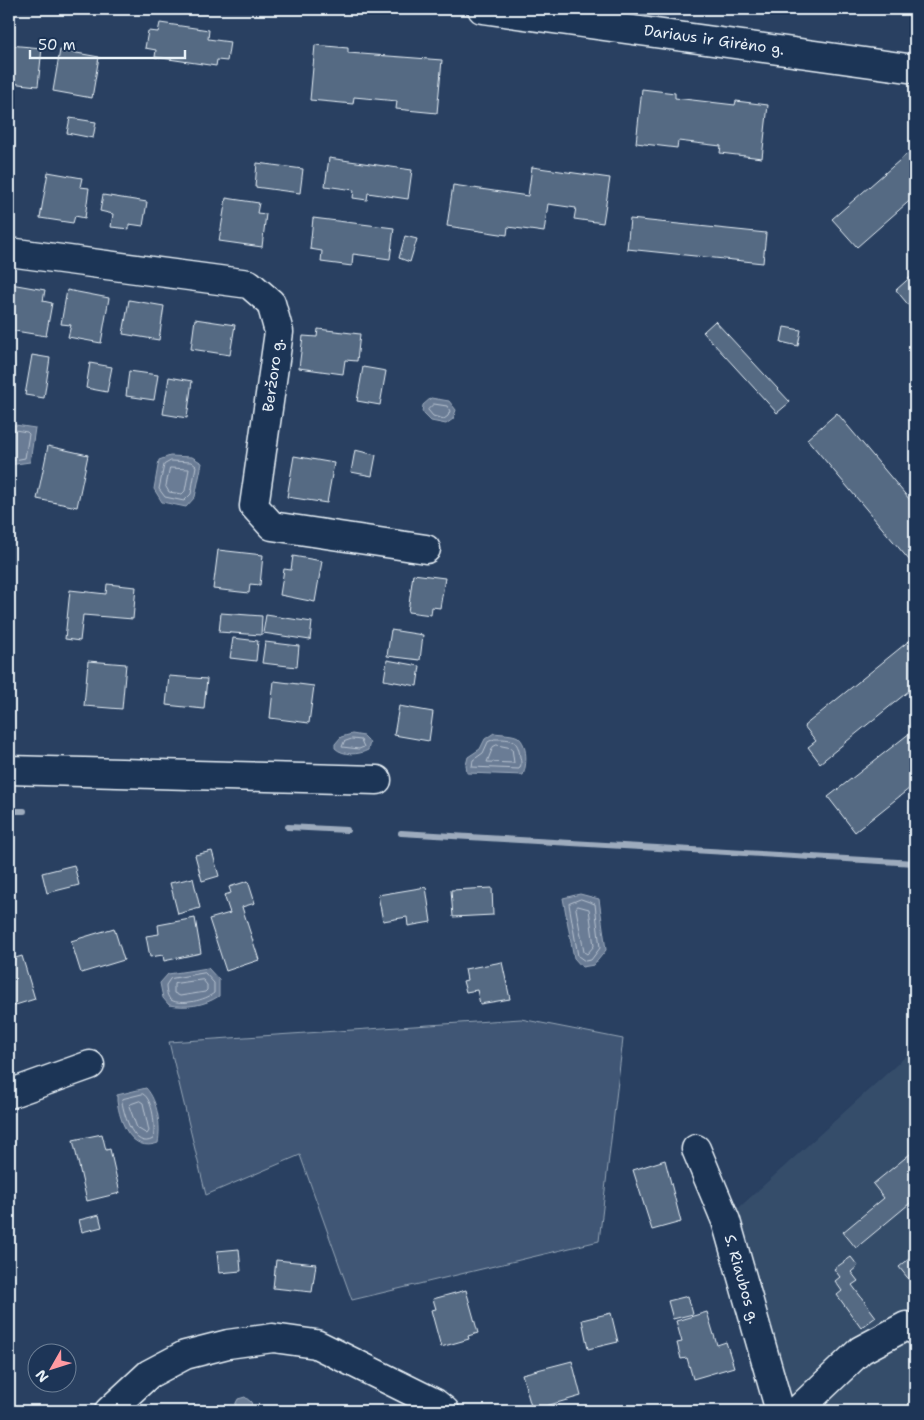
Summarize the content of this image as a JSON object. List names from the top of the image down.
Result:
{
  "streets": {
    "street": ["Dariaus ir Girėno g.", "Beržoro g.", "S. Riaubos g."]
  },
  "scale_bar": "50 m",
  "north": "bottom left"
}
